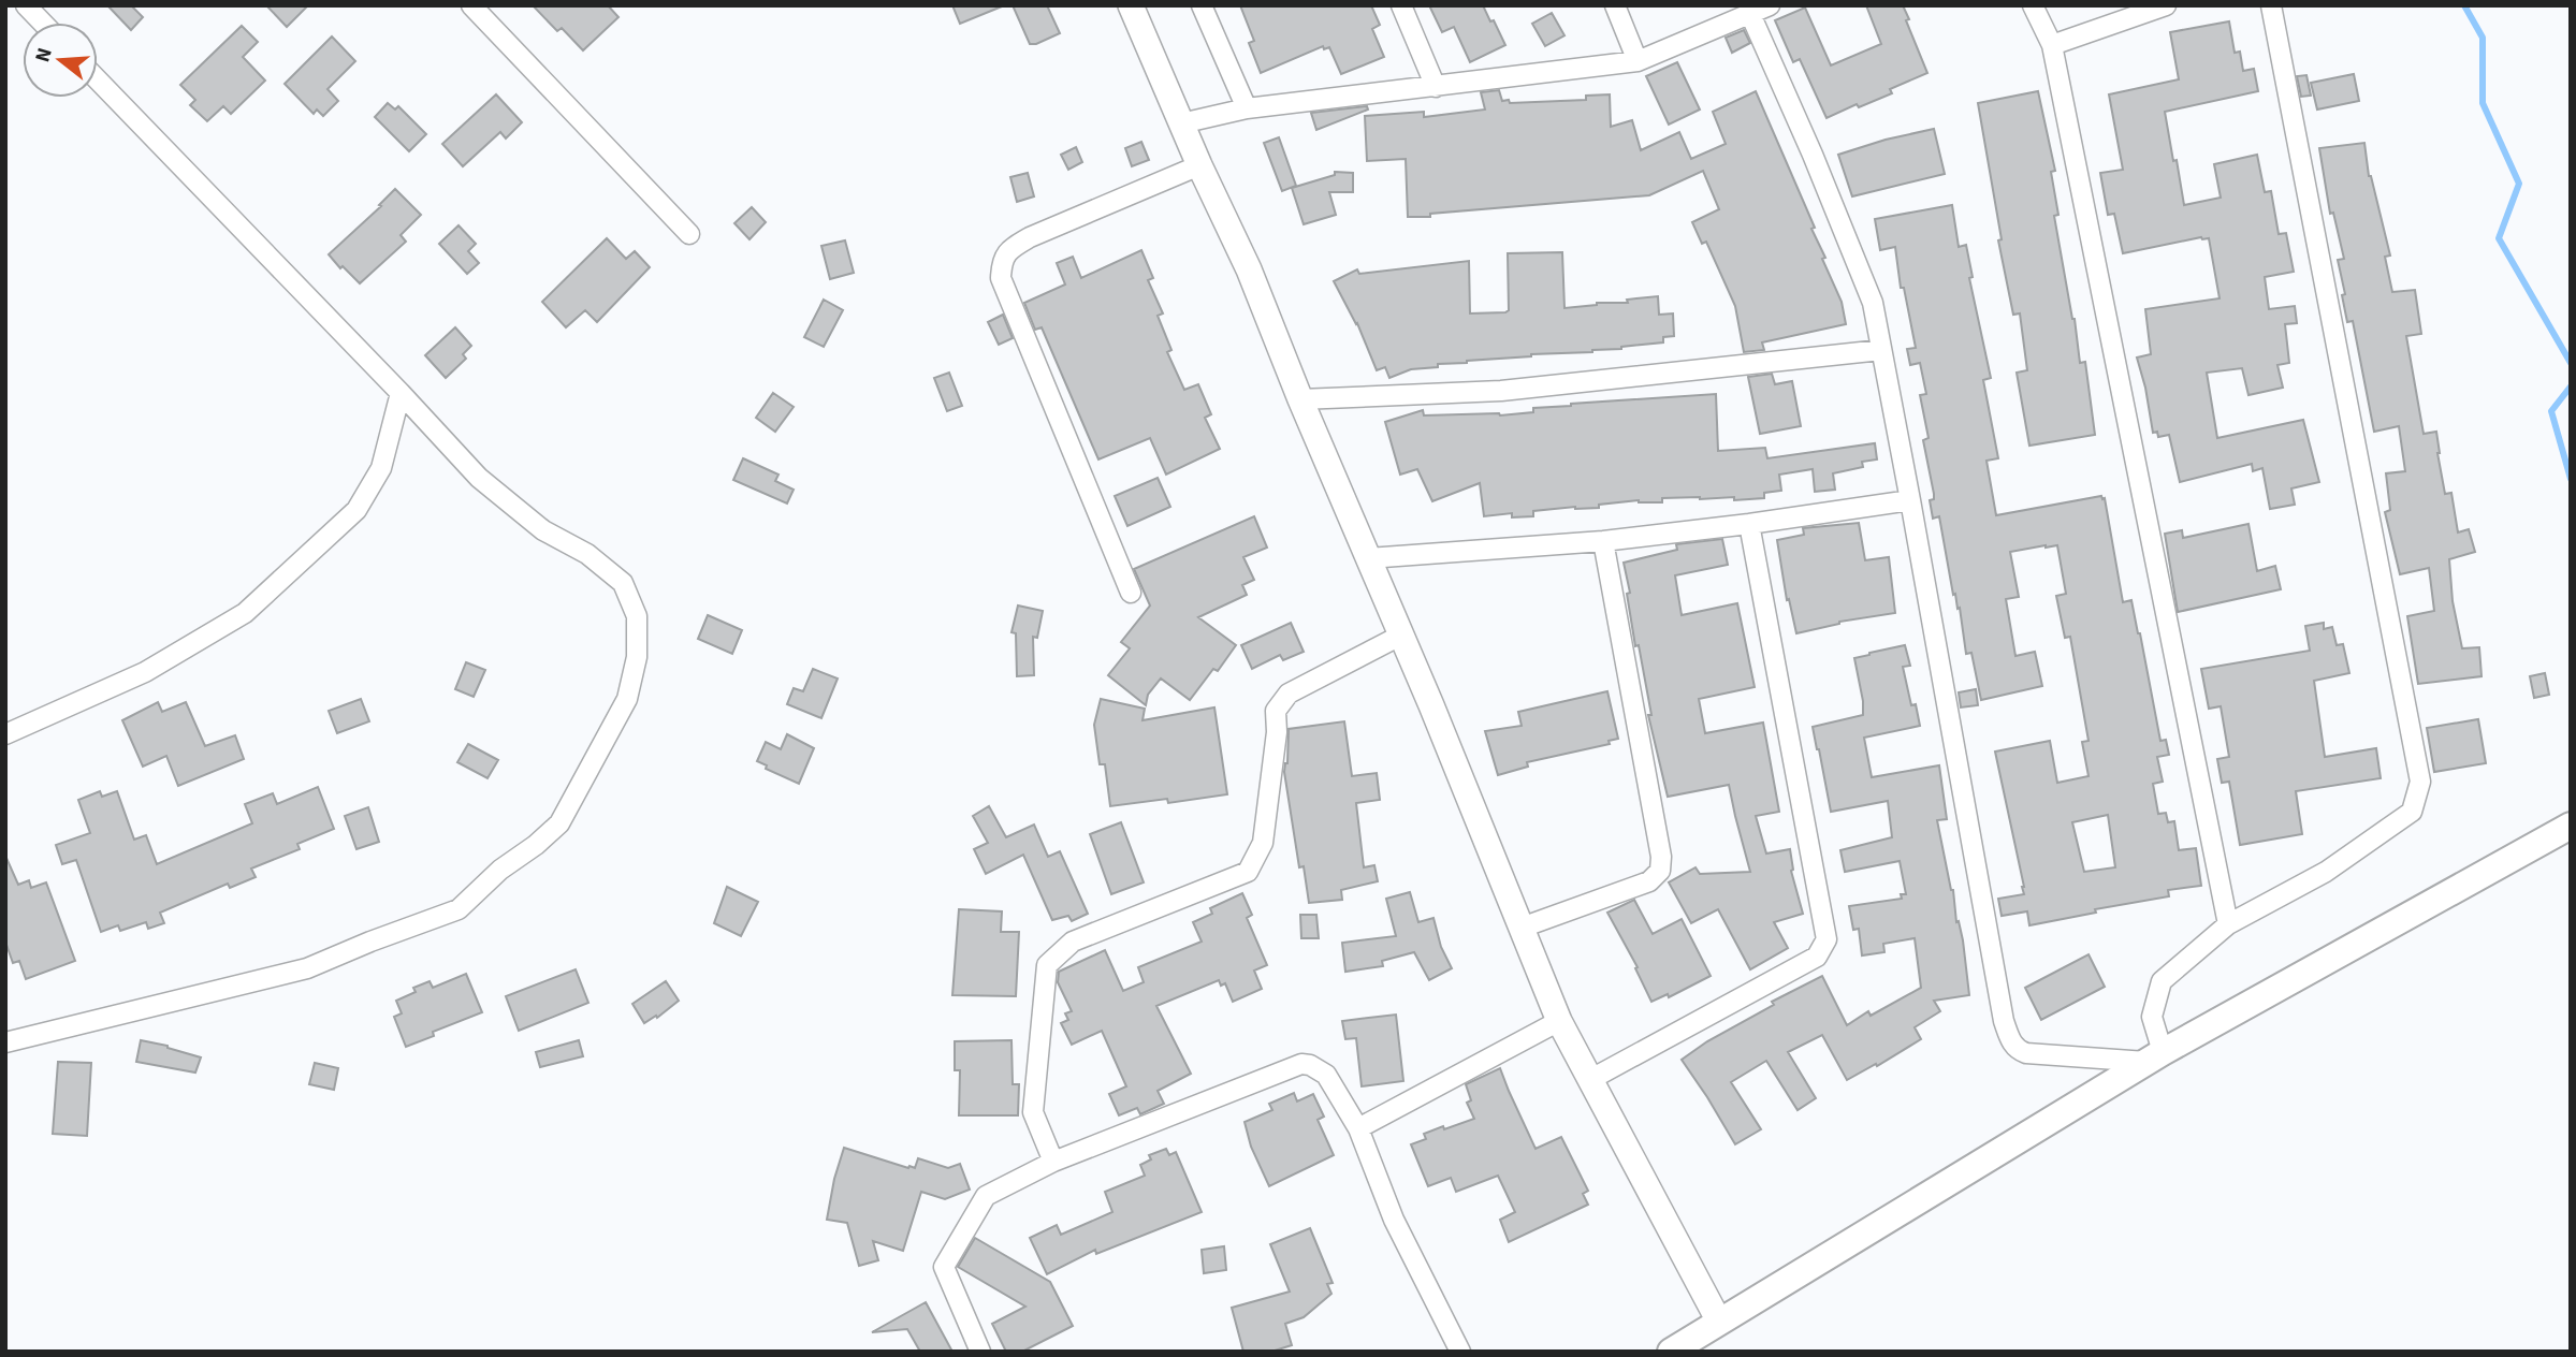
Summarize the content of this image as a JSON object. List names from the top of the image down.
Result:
{
  "north": "left"
}
